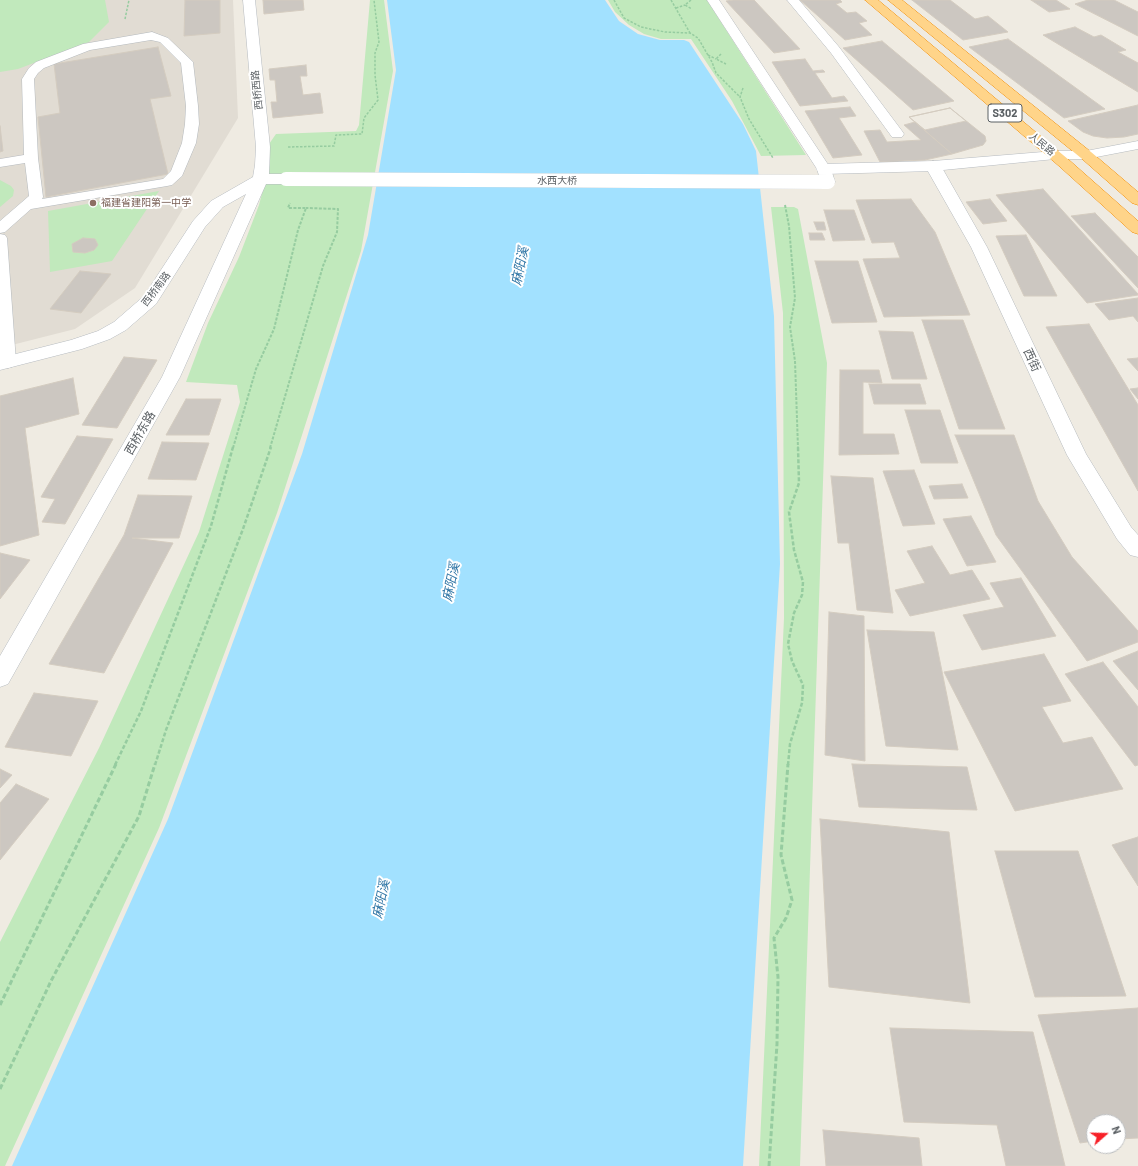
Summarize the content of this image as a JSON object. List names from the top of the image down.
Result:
{
  "streets": {
    "highway": ["S302", "人民路"],
    "main road": [
      "西桥西路",
      "水西大桥",
      "西桥南路",
      "西街",
      "西桥东路"
    ]
  },
  "crossings": [
    ["西桥西路", "水西大桥"],
    ["西桥西路", "西桥南路"],
    ["西桥西路", "西桥东路"],
    ["人民路", "水西大桥"],
    ["水西大桥", "西桥南路"],
    ["水西大桥", "西街"],
    ["水西大桥", "西桥东路"],
    ["西桥南路", "西桥东路"]
  ],
  "water": ["麻阳溪"],
  "places": ["福建省建阳第一中学"],
  "north": "right"
}
